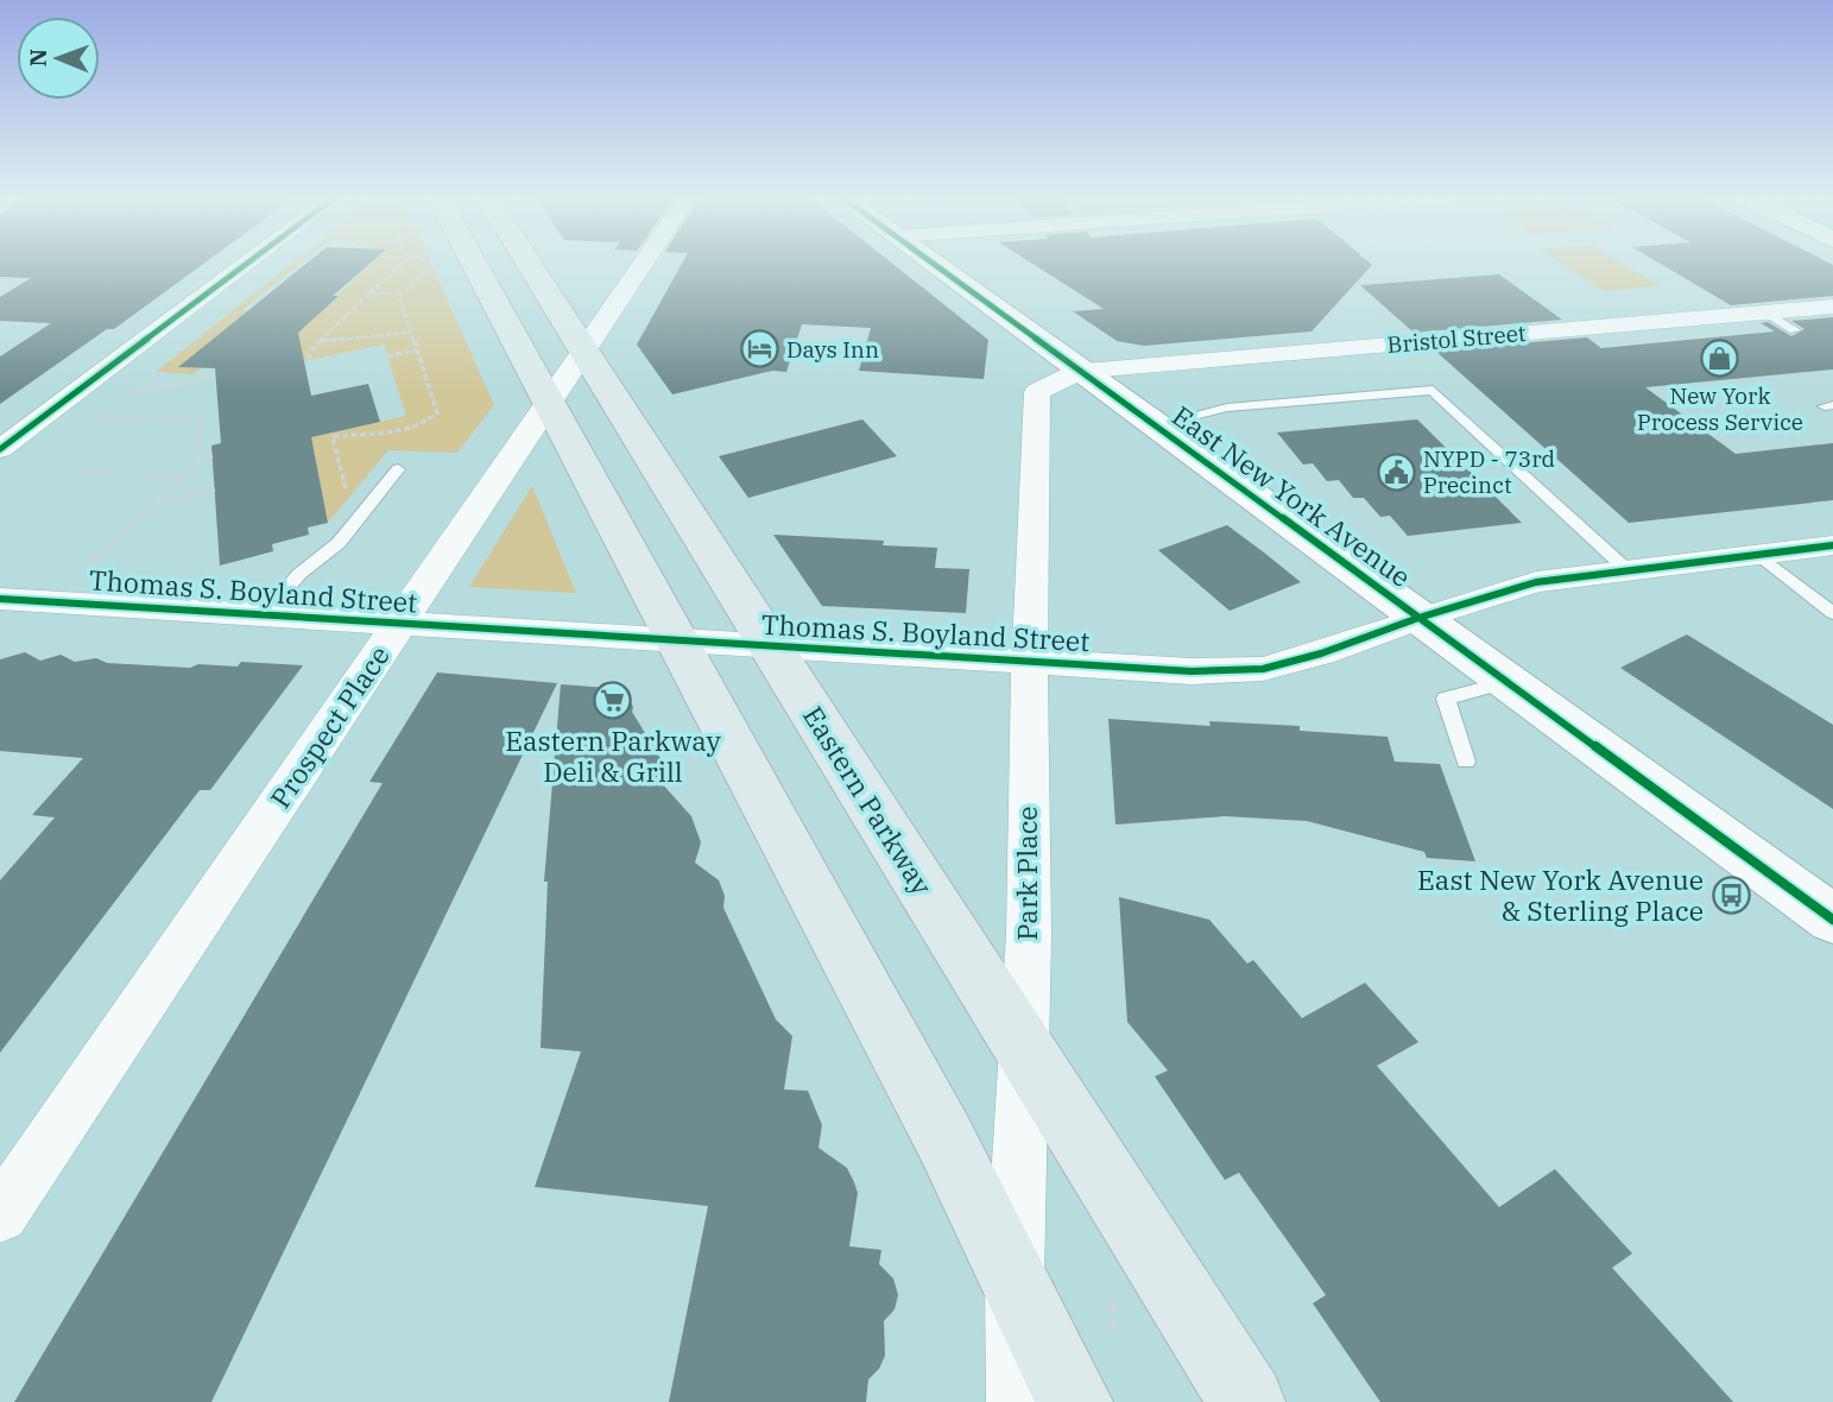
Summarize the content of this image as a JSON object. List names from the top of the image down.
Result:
{
  "streets": {
    "main road": ["East New York Avenue", "Eastern Parkway"],
    "street": [
      "Bristol Street",
      "Thomas S. Boyland Street",
      "Prospect Place",
      "Park Place"
    ]
  },
  "crossings": [
    ["Bristol Street", "East New York Avenue"],
    ["Bristol Street", "Park Place"],
    ["East New York Avenue", "Thomas S. Boyland Street"],
    ["East New York Avenue", "Park Place"],
    ["Thomas S. Boyland Street", "Prospect Place"],
    ["Thomas S. Boyland Street", "Eastern Parkway"],
    ["Thomas S. Boyland Street", "Park Place"],
    ["Prospect Place", "Eastern Parkway"],
    ["Eastern Parkway", "Park Place"]
  ],
  "places": {
    "hotel": ["Days Inn"],
    "shop": ["New York Process Service"],
    "public building": ["NYPD - 73rd Precinct"],
    "supermarket": ["Eastern Parkway Deli & Grill"],
    "bus stop": ["East New York Avenue & Sterling Place"]
  },
  "north": "left"
}
